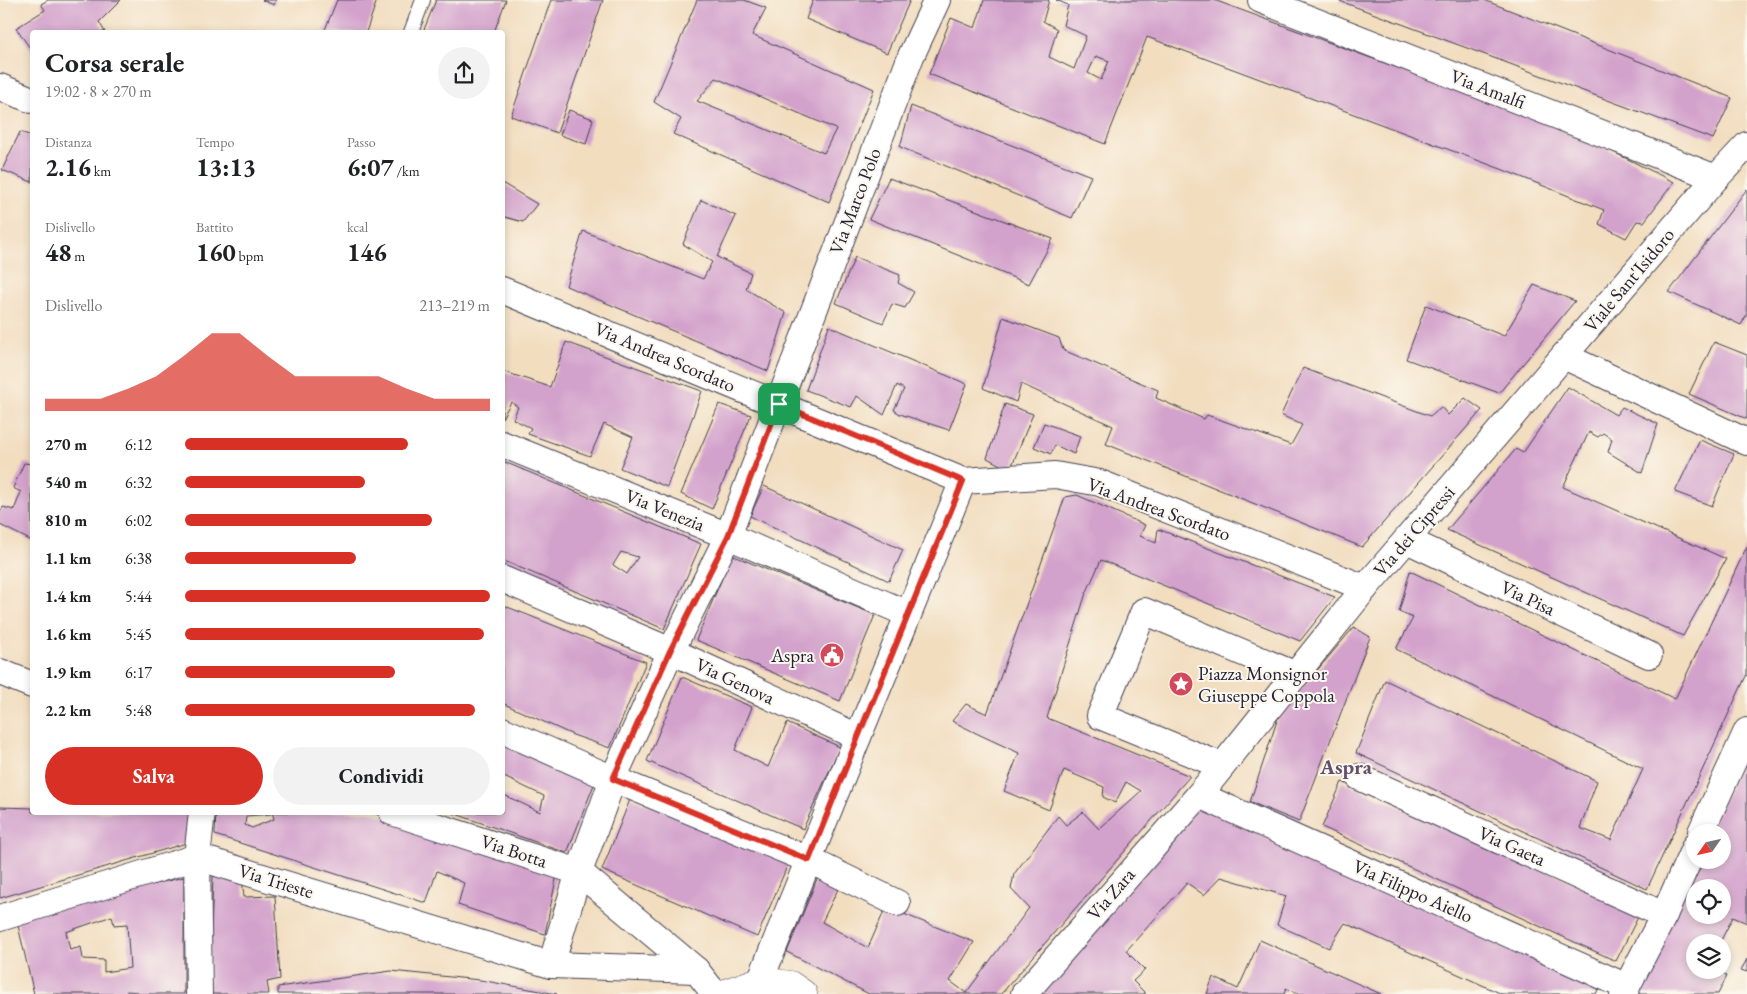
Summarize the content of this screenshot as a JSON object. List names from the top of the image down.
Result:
{
  "streets": {
    "street": [
      "Via Amalfi",
      "Via Marco Polo",
      "Viale Sant'Isidoro",
      "Via Andrea Scordato",
      "Via Venezia",
      "Via dei Cipressi",
      "Via Pisa",
      "Via Genova",
      "Via Gaeta",
      "Via Botta",
      "Via Trieste",
      "Via Filippo Aiello",
      "Via Zara"
    ]
  },
  "crossings": [
    ["Via Amalfi", "Viale Sant'Isidoro"],
    ["Via Marco Polo", "Via Andrea Scordato"],
    ["Via Marco Polo", "Via Venezia"],
    ["Via Marco Polo", "Via Genova"],
    ["Via Marco Polo", "Via Botta"],
    ["Via Marco Polo", "Via Trieste"],
    ["Viale Sant'Isidoro", "Via dei Cipressi"],
    ["Via Andrea Scordato", "Via dei Cipressi"],
    ["Via dei Cipressi", "Via Pisa"],
    ["Via dei Cipressi", "Via Zara"],
    ["Via Filippo Aiello", "Via Zara"]
  ],
  "districts": ["Aspra"],
  "places": {
    "public building": ["Aspra"],
    "place": ["Piazza Monsignor Giuseppe Coppola"]
  },
  "north": "bottom left",
  "page": {
    "heading": ["Corsa serale", "19:02 · 8 × 270 m"],
    "stats": [
      ["Distanza", "2.16 km"],
      ["Tempo", "13:13"],
      ["Passo", "6:07 /km"],
      ["Dislivello", "48 m"],
      ["Battito", "160 bpm"],
      ["kcal", "146"]
    ],
    "chart": ["Dislivello", "213–219 m"],
    "list": [
      {
        "name": "270 m",
        "note": "6:12"
      },
      {
        "name": "540 m",
        "note": "6:32"
      },
      {
        "name": "810 m",
        "note": "6:02"
      },
      {
        "name": "1.1 km",
        "note": "6:38"
      },
      {
        "name": "1.4 km",
        "note": "5:44"
      },
      {
        "name": "1.6 km",
        "note": "5:45"
      },
      {
        "name": "1.9 km",
        "note": "6:17"
      },
      {
        "name": "2.2 km",
        "note": "5:48"
      }
    ],
    "buttons": ["Salva", "Condividi"]
  }
}
